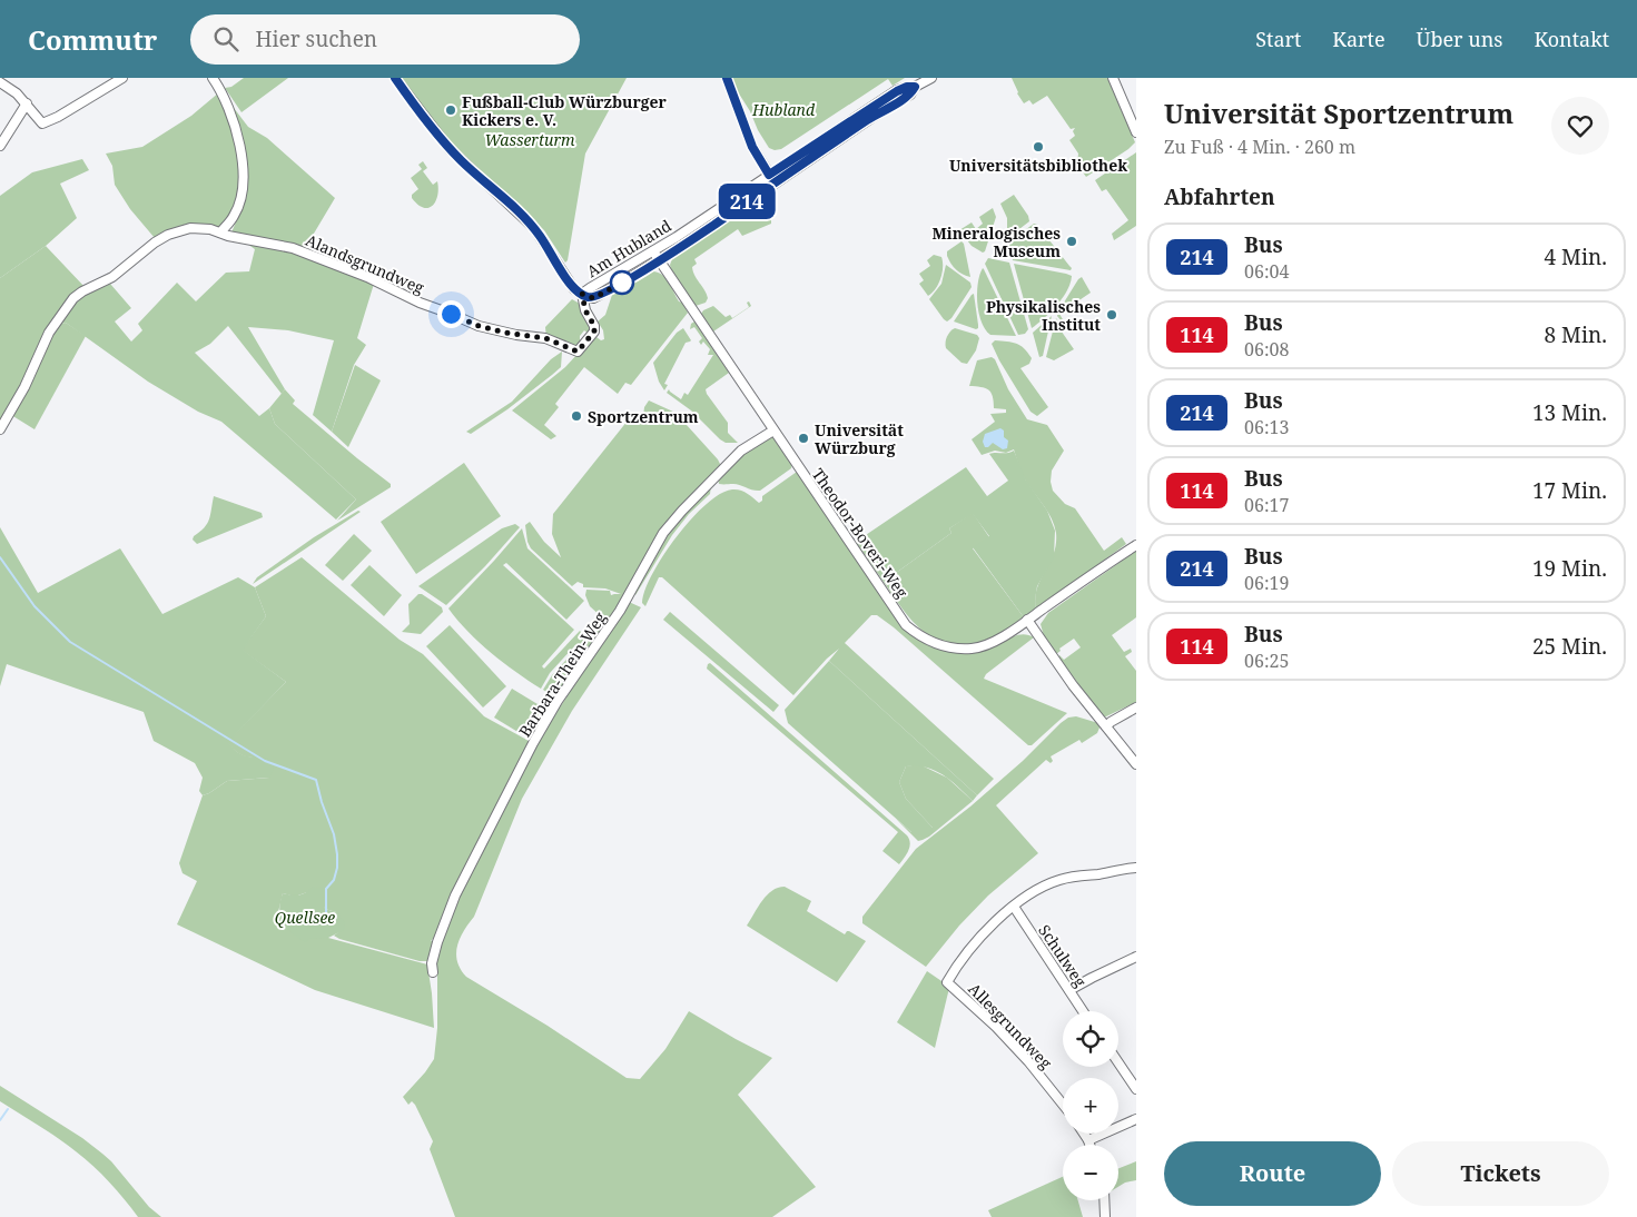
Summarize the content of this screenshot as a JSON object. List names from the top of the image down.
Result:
{
  "streets": {
    "street": [
      "Am Hubland",
      "Alandsgrundweg",
      "Theodor-Boveri-Weg",
      "Barbara-Thein-Weg",
      "Schulweg",
      "Allesgrundweg"
    ]
  },
  "crossings": [
    ["Am Hubland", "Alandsgrundweg"],
    ["Am Hubland", "Theodor-Boveri-Weg"],
    ["Theodor-Boveri-Weg", "Barbara-Thein-Weg"],
    ["Schulweg", "Allesgrundweg"]
  ],
  "parks": ["Hubland", "Wasserturm", "Quellsee"],
  "places": [
    "Fußball-Club Würzburger Kickers e. V.",
    "Universitätsbibliothek",
    "Mineralogisches Museum",
    "Physikalisches Institut",
    "Sportzentrum",
    "Universität Würzburg"
  ],
  "lines": ["bus line 214"],
  "page": {
    "header": "Commutr",
    "search": "Hier suchen",
    "nav": [
      "Start",
      "Karte",
      "Über uns",
      "Kontakt"
    ],
    "on_map": "214",
    "heading": [
      ["Universität Sportzentrum", "Zu Fuß · 4 Min. · 260 m"],
      "Abfahrten"
    ],
    "list": [
      {
        "mark": "214",
        "name": "Bus",
        "note": "06:04",
        "value": "4 Min."
      },
      {
        "mark": "114",
        "name": "Bus",
        "note": "06:08",
        "value": "8 Min."
      },
      {
        "mark": "214",
        "name": "Bus",
        "note": "06:13",
        "value": "13 Min."
      },
      {
        "mark": "114",
        "name": "Bus",
        "note": "06:17",
        "value": "17 Min."
      },
      {
        "mark": "214",
        "name": "Bus",
        "note": "06:19",
        "value": "19 Min."
      },
      {
        "mark": "114",
        "name": "Bus",
        "note": "06:25",
        "value": "25 Min."
      }
    ],
    "map_buttons": ["+", "−"],
    "buttons": ["Route", "Tickets"]
  }
}
